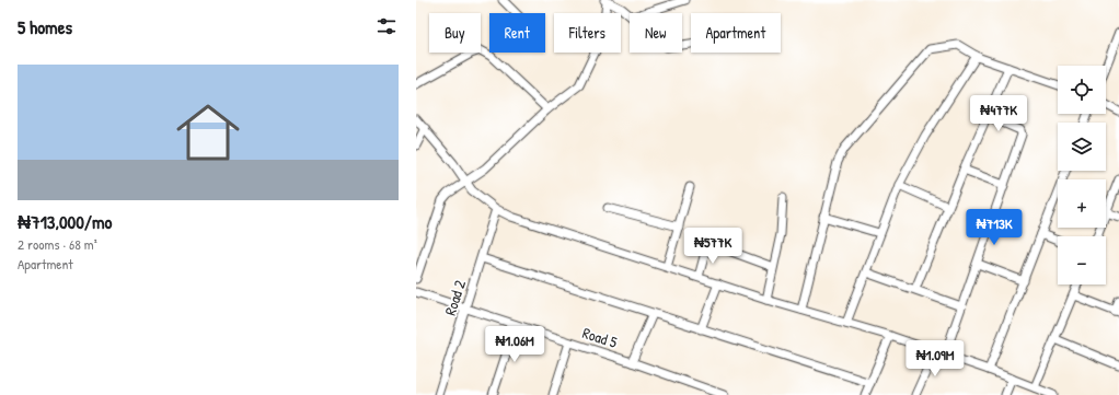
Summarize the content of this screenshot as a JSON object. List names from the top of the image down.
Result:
{
  "streets": {
    "street": ["Road 2", "Road 5"]
  },
  "crossings": [
    ["Road 2", "Road 5"]
  ],
  "page": {
    "heading": "5 homes",
    "chip": [
      "Buy",
      "Rent",
      "Filters",
      "New",
      "Apartment"
    ],
    "list": [
      {
        "name": "₦713,000/mo",
        "note": "2 rooms · 68 m² · Apartment"
      }
    ],
    "map_buttons": ["+", "−"],
    "price": [
      "₦477K",
      "₦713K",
      "₦577K",
      "₦1.06M",
      "₦1.09M"
    ]
  }
}
